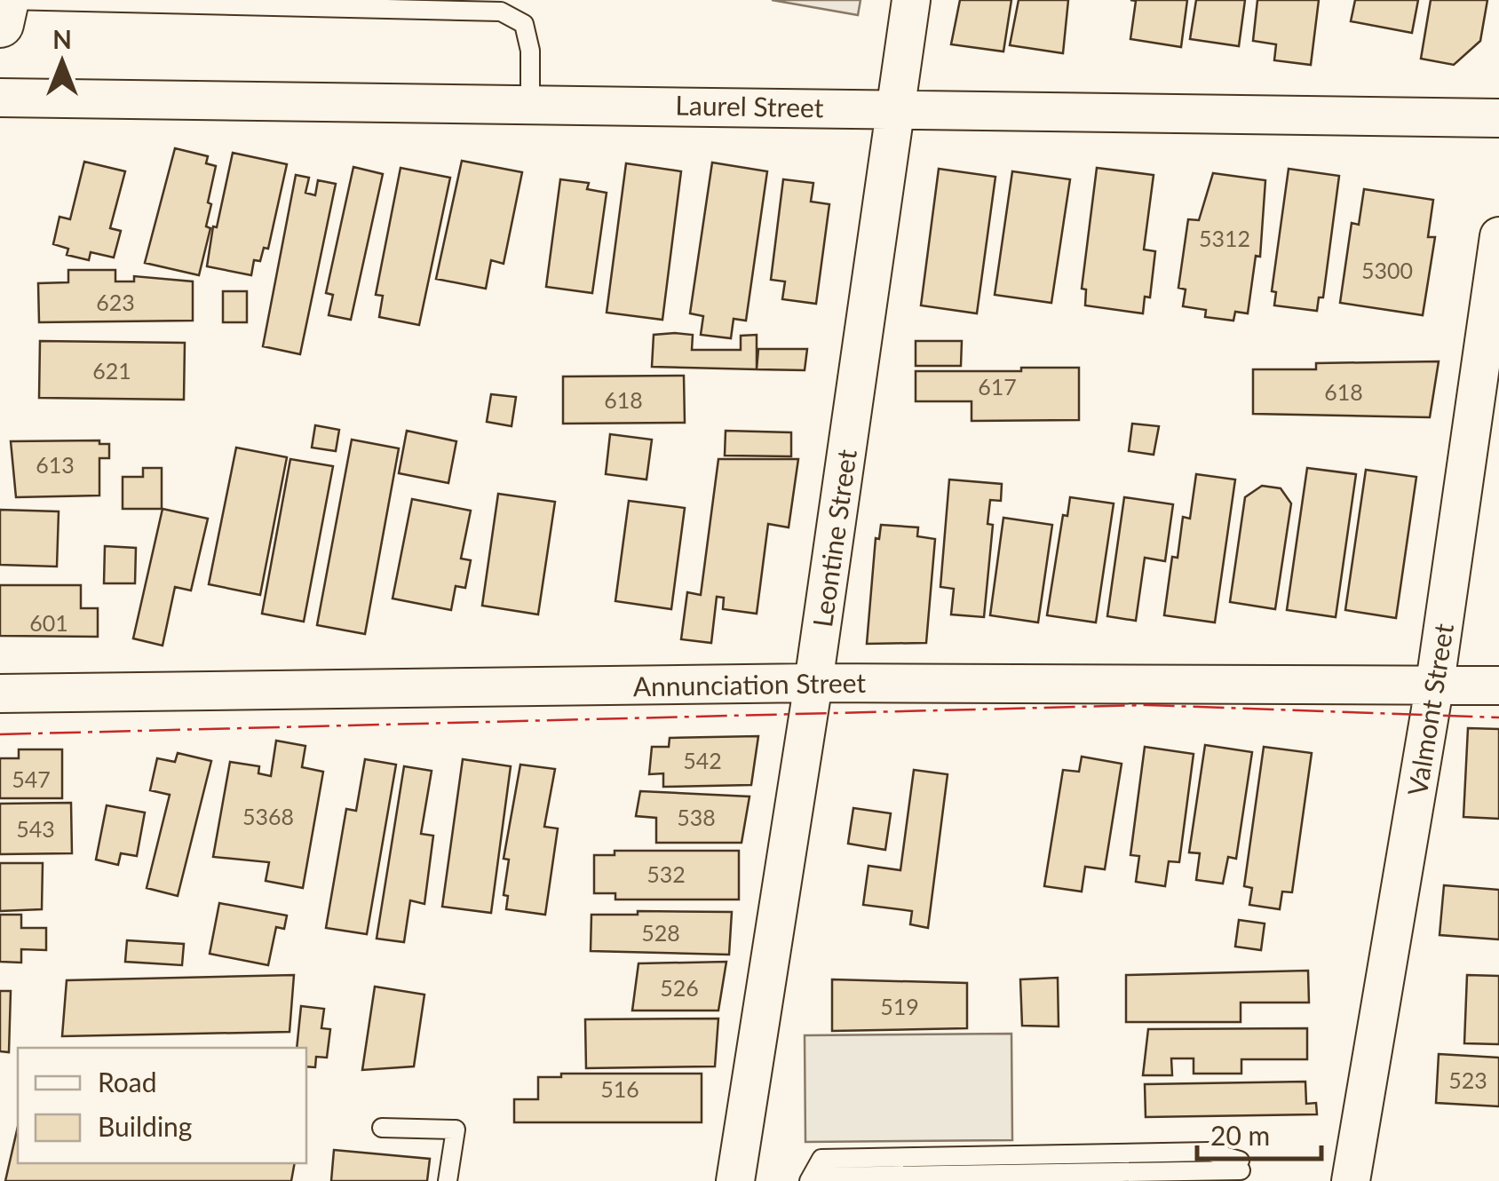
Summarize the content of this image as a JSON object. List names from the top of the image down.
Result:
{
  "streets": {
    "street": [
      "Laurel Street",
      "Leontine Street",
      "Annunciation Street",
      "Valmont Street"
    ]
  },
  "crossings": [
    ["Laurel Street", "Leontine Street"],
    ["Leontine Street", "Annunciation Street"],
    ["Annunciation Street", "Valmont Street"]
  ],
  "house_numbers": [
    "5312",
    "5300",
    "623",
    "621",
    "617",
    "618",
    "618",
    "613",
    "601",
    "542",
    "547",
    "5368",
    "538",
    "543",
    "532",
    "528",
    "526",
    "519",
    "523",
    "516"
  ],
  "legend": ["Road", "Building"],
  "scale_bar": "20 m",
  "north": "top"
}
